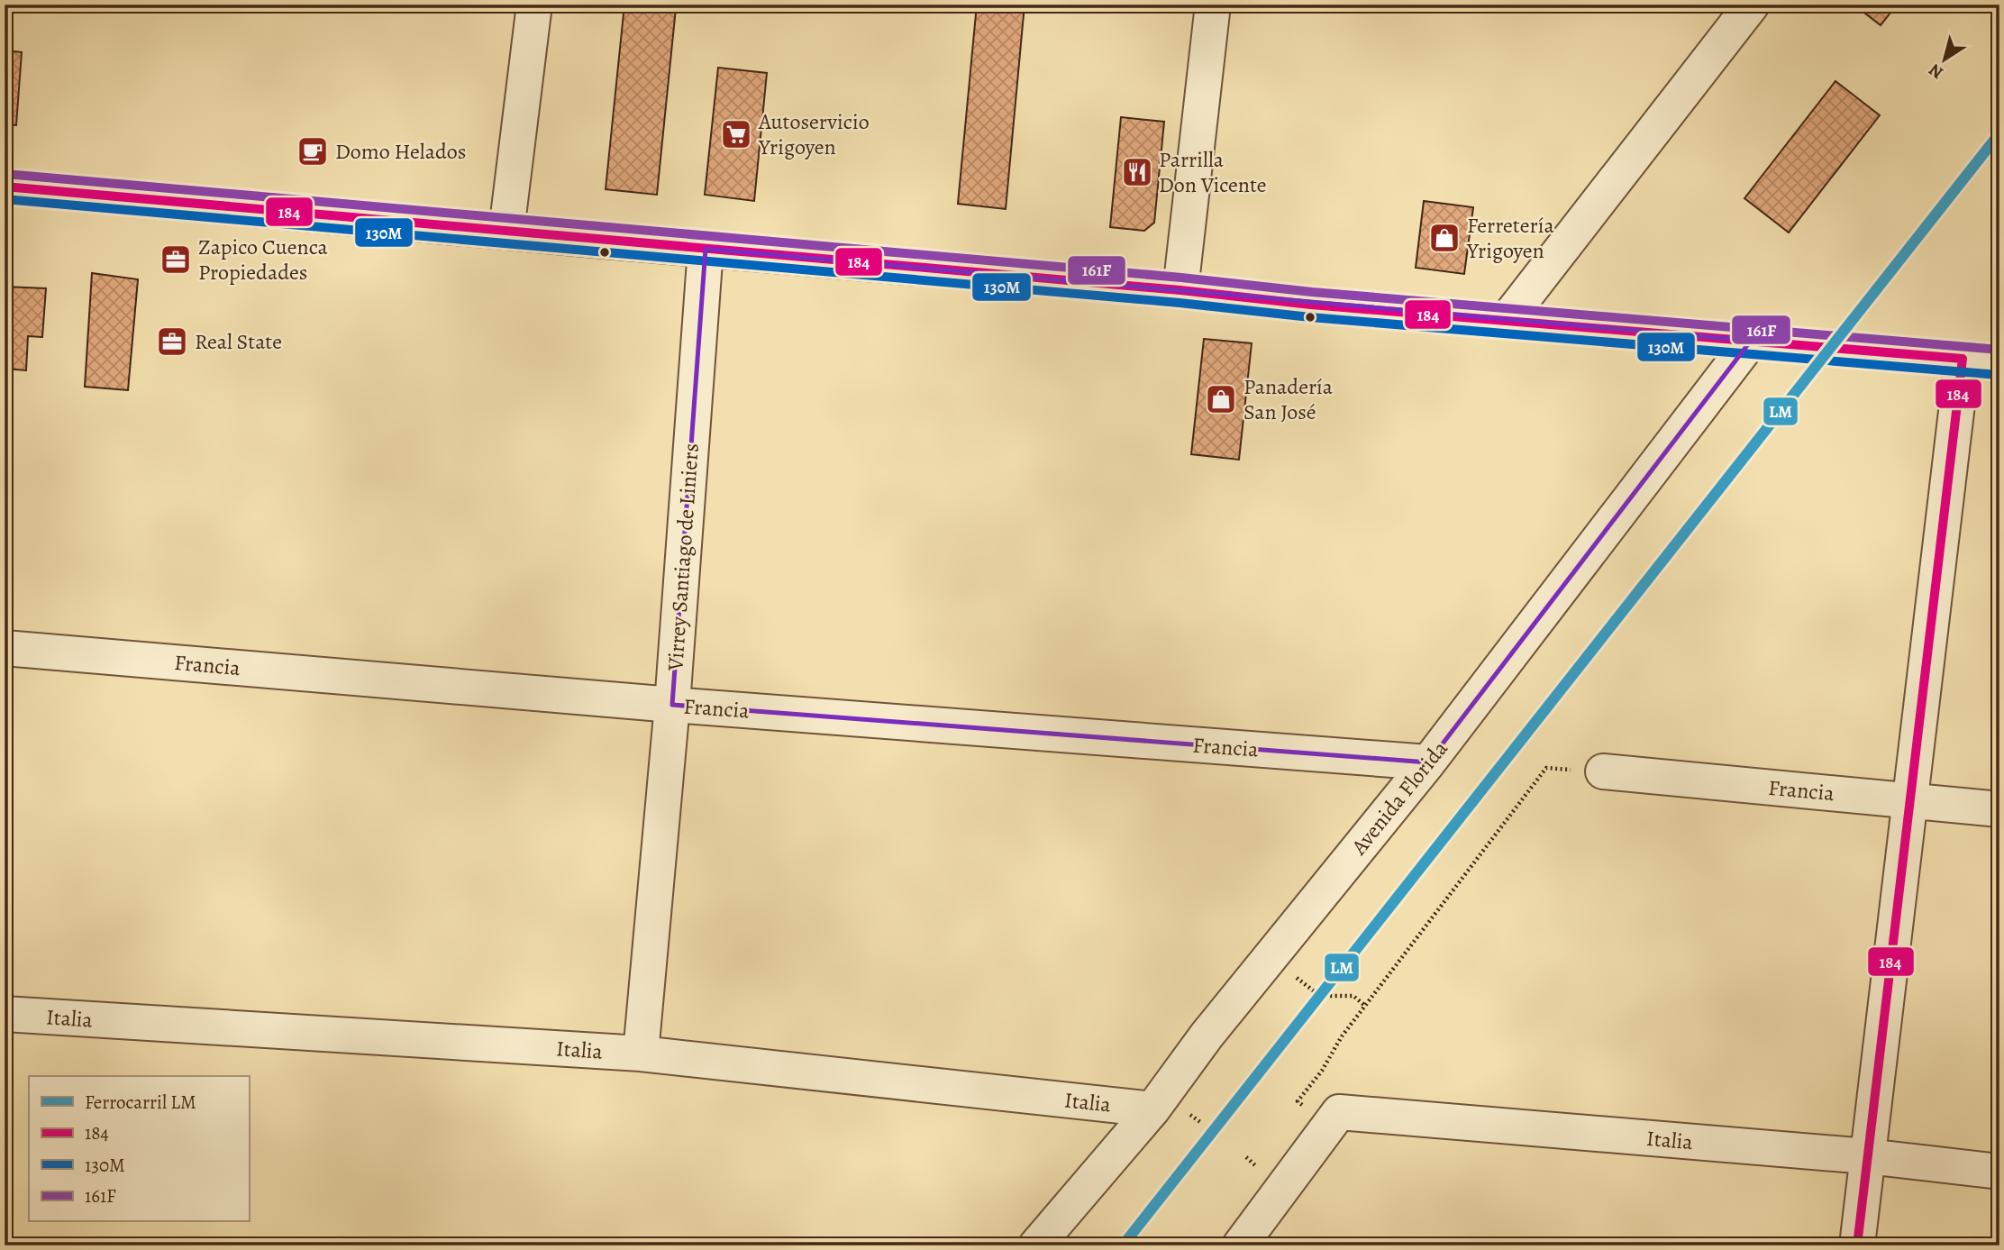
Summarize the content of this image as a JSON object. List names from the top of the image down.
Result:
{
  "streets": {
    "street": [
      "Virrey Santiago de Liniers",
      "Francia",
      "Avenida Florida",
      "Italia"
    ]
  },
  "crossings": [
    ["Virrey Santiago de Liniers", "Francia"],
    ["Virrey Santiago de Liniers", "Italia"],
    ["Francia", "Avenida Florida"],
    ["Avenida Florida", "Italia"]
  ],
  "places": {
    "supermarket": ["Autoservicio Yrigoyen"],
    "cafe": ["Domo Helados"],
    "restaurant": ["Parrilla Don Vicente"],
    "shop": ["Ferretería Yrigoyen", "Panadería San José"],
    "office": ["Zapico Cuenca Propiedades", "Real State"]
  },
  "lines": [
    "rail line LM",
    "transit line 161F",
    "transit line 184",
    "transit line 130M"
  ],
  "legend": [
    "Ferrocarril LM",
    "184",
    "130M",
    "161F"
  ],
  "north": "bottom left"
}
